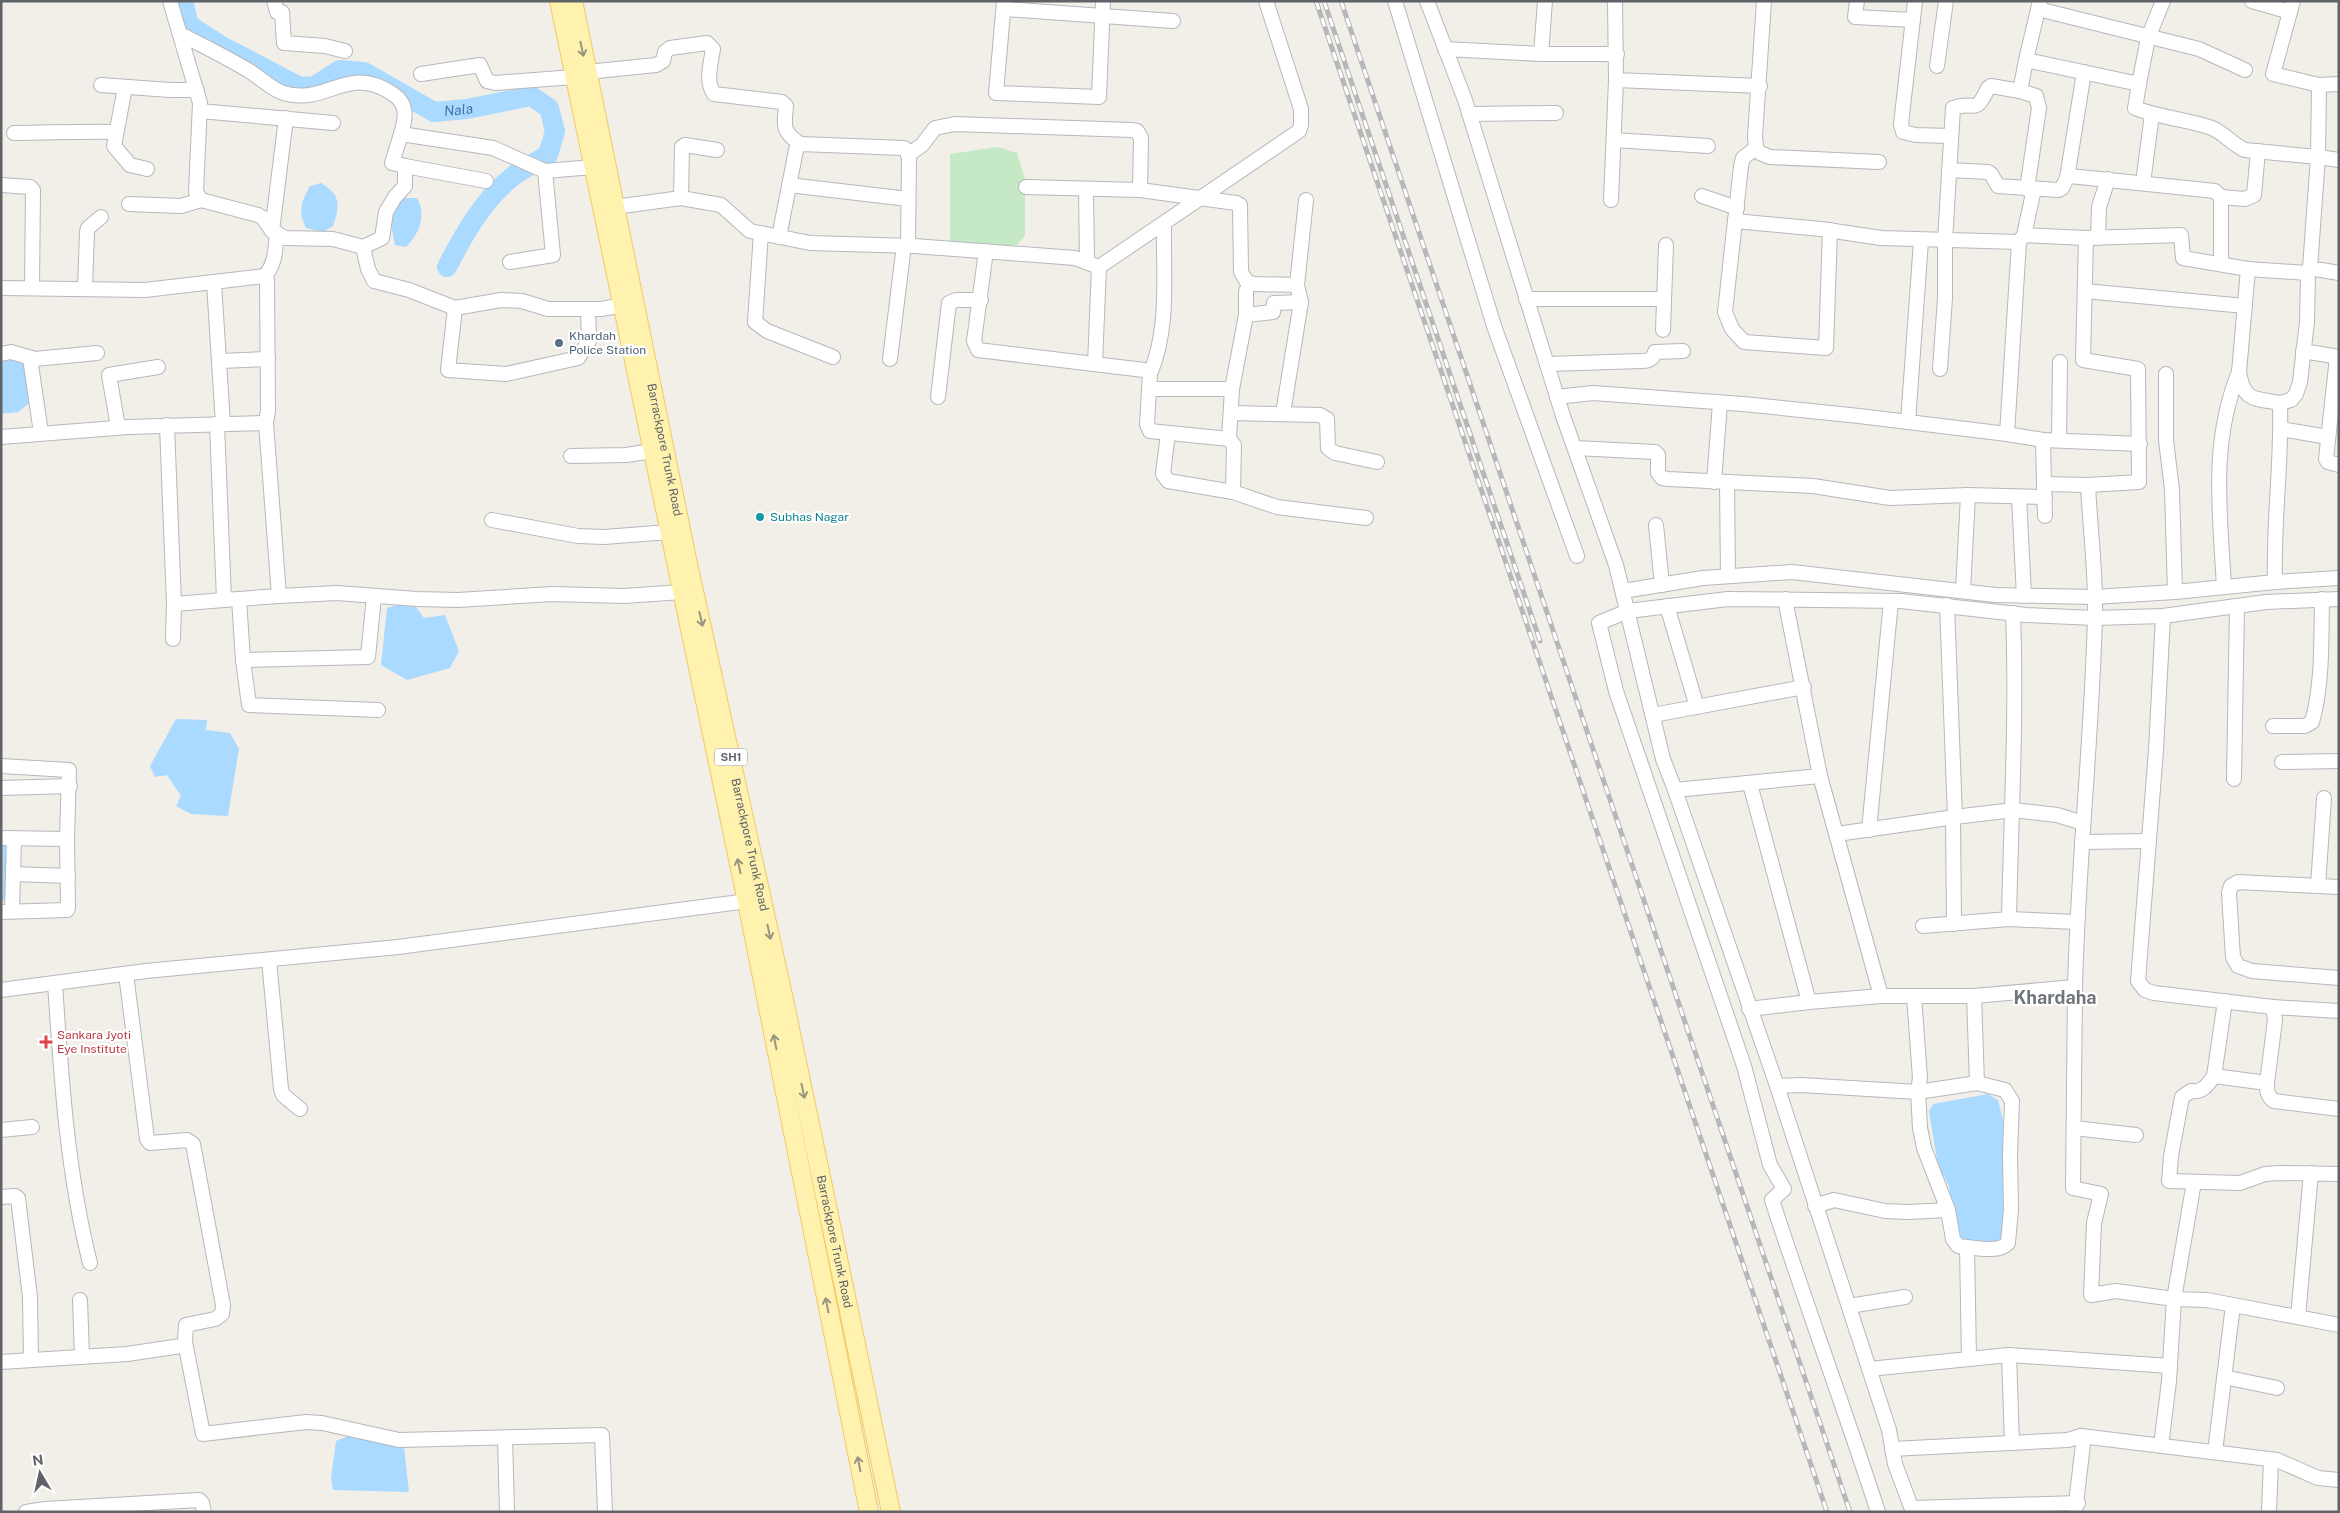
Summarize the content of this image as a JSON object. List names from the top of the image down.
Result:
{
  "streets": {
    "main road": ["Barrackpore Trunk Road", "SH1"]
  },
  "districts": ["Khardaha"],
  "water": ["Nala"],
  "places": {
    "other": ["Khardah Police Station", "Subhas Nagar"],
    "health": ["Sankara Jyoti Eye Institute"]
  },
  "north": "top"
}
